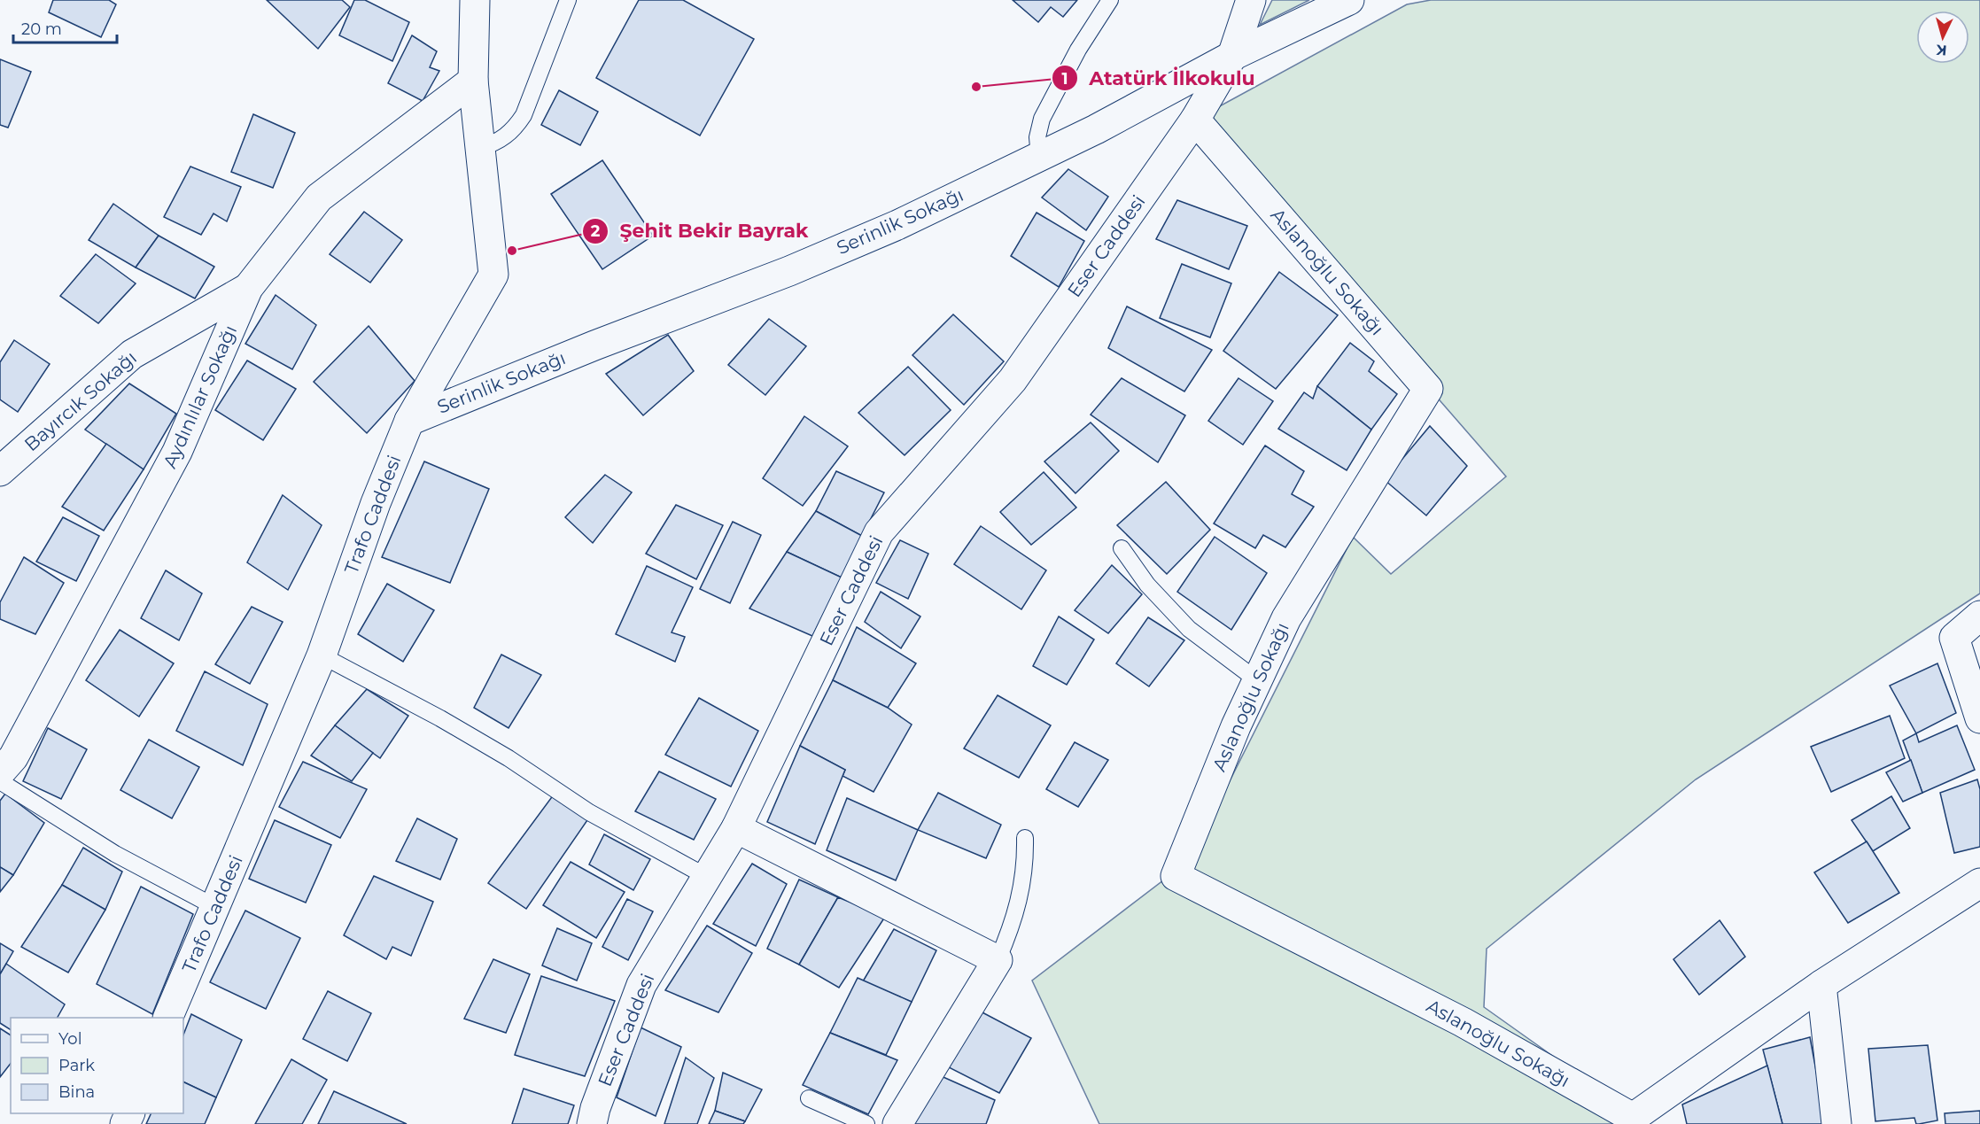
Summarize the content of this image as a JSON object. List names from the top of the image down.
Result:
{
  "streets": {
    "street": [
      "Serinlik Sokağı",
      "Eser Caddesi",
      "Aslanoğlu Sokağı",
      "Aydınlılar Sokağı",
      "Bayırcık Sokağı",
      "Trafo Caddesi"
    ]
  },
  "crossings": [
    ["Serinlik Sokağı", "Eser Caddesi"],
    ["Serinlik Sokağı", "Trafo Caddesi"],
    ["Eser Caddesi", "Aslanoğlu Sokağı"],
    ["Aydınlılar Sokağı", "Bayırcık Sokağı"],
    ["Aydınlılar Sokağı", "Trafo Caddesi"]
  ],
  "places": ["Atatürk İlkokulu", "Şehit Bekir Bayrak"],
  "legend": ["Yol", "Park", "Bina"],
  "scale_bar": "20 m",
  "north": "bottom"
}
